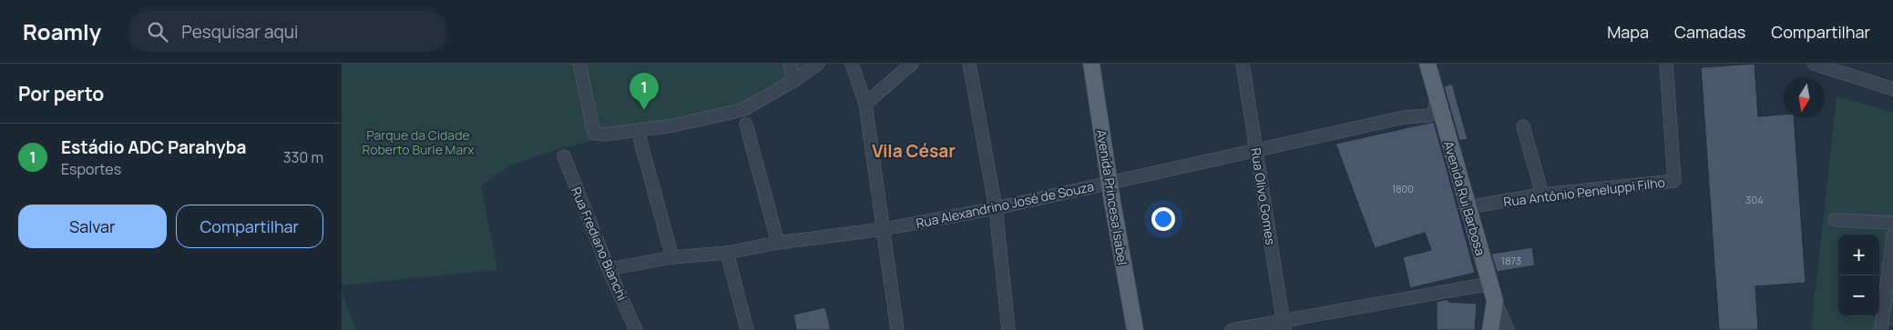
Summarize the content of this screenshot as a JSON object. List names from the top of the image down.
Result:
{
  "streets": {
    "main road": ["Avenida Princesa Isabel", "Avenida Rui Barbosa"],
    "street": [
      "Rua Antônio Peneluppi Filho",
      "Rua Olivo Gomes",
      "Rua Alexandrino José de Souza",
      "Rua Frediano Bianchi"
    ]
  },
  "crossings": [
    ["Rua Antônio Peneluppi Filho", "Avenida Rui Barbosa"],
    ["Rua Olivo Gomes", "Rua Alexandrino José de Souza"],
    ["Avenida Princesa Isabel", "Rua Alexandrino José de Souza"],
    ["Avenida Rui Barbosa", "Rua Alexandrino José de Souza"],
    ["Rua Alexandrino José de Souza", "Rua Frediano Bianchi"]
  ],
  "districts": ["Vila César"],
  "parks": ["Parque da Cidade Roberto Burle Marx"],
  "house_numbers": ["1800", "304", "1873"],
  "north": "bottom",
  "page": {
    "header": "Roamly",
    "search": "Pesquisar aqui",
    "nav": ["Mapa", "Camadas", "Compartilhar"],
    "heading": "Por perto",
    "pins": "1",
    "list": [
      {
        "mark": "1",
        "name": "Estádio ADC Parahyba",
        "note": "Esportes",
        "value": "330 m"
      }
    ],
    "buttons": ["Salvar", "Compartilhar"],
    "map_buttons": ["+", "−"]
  }
}
